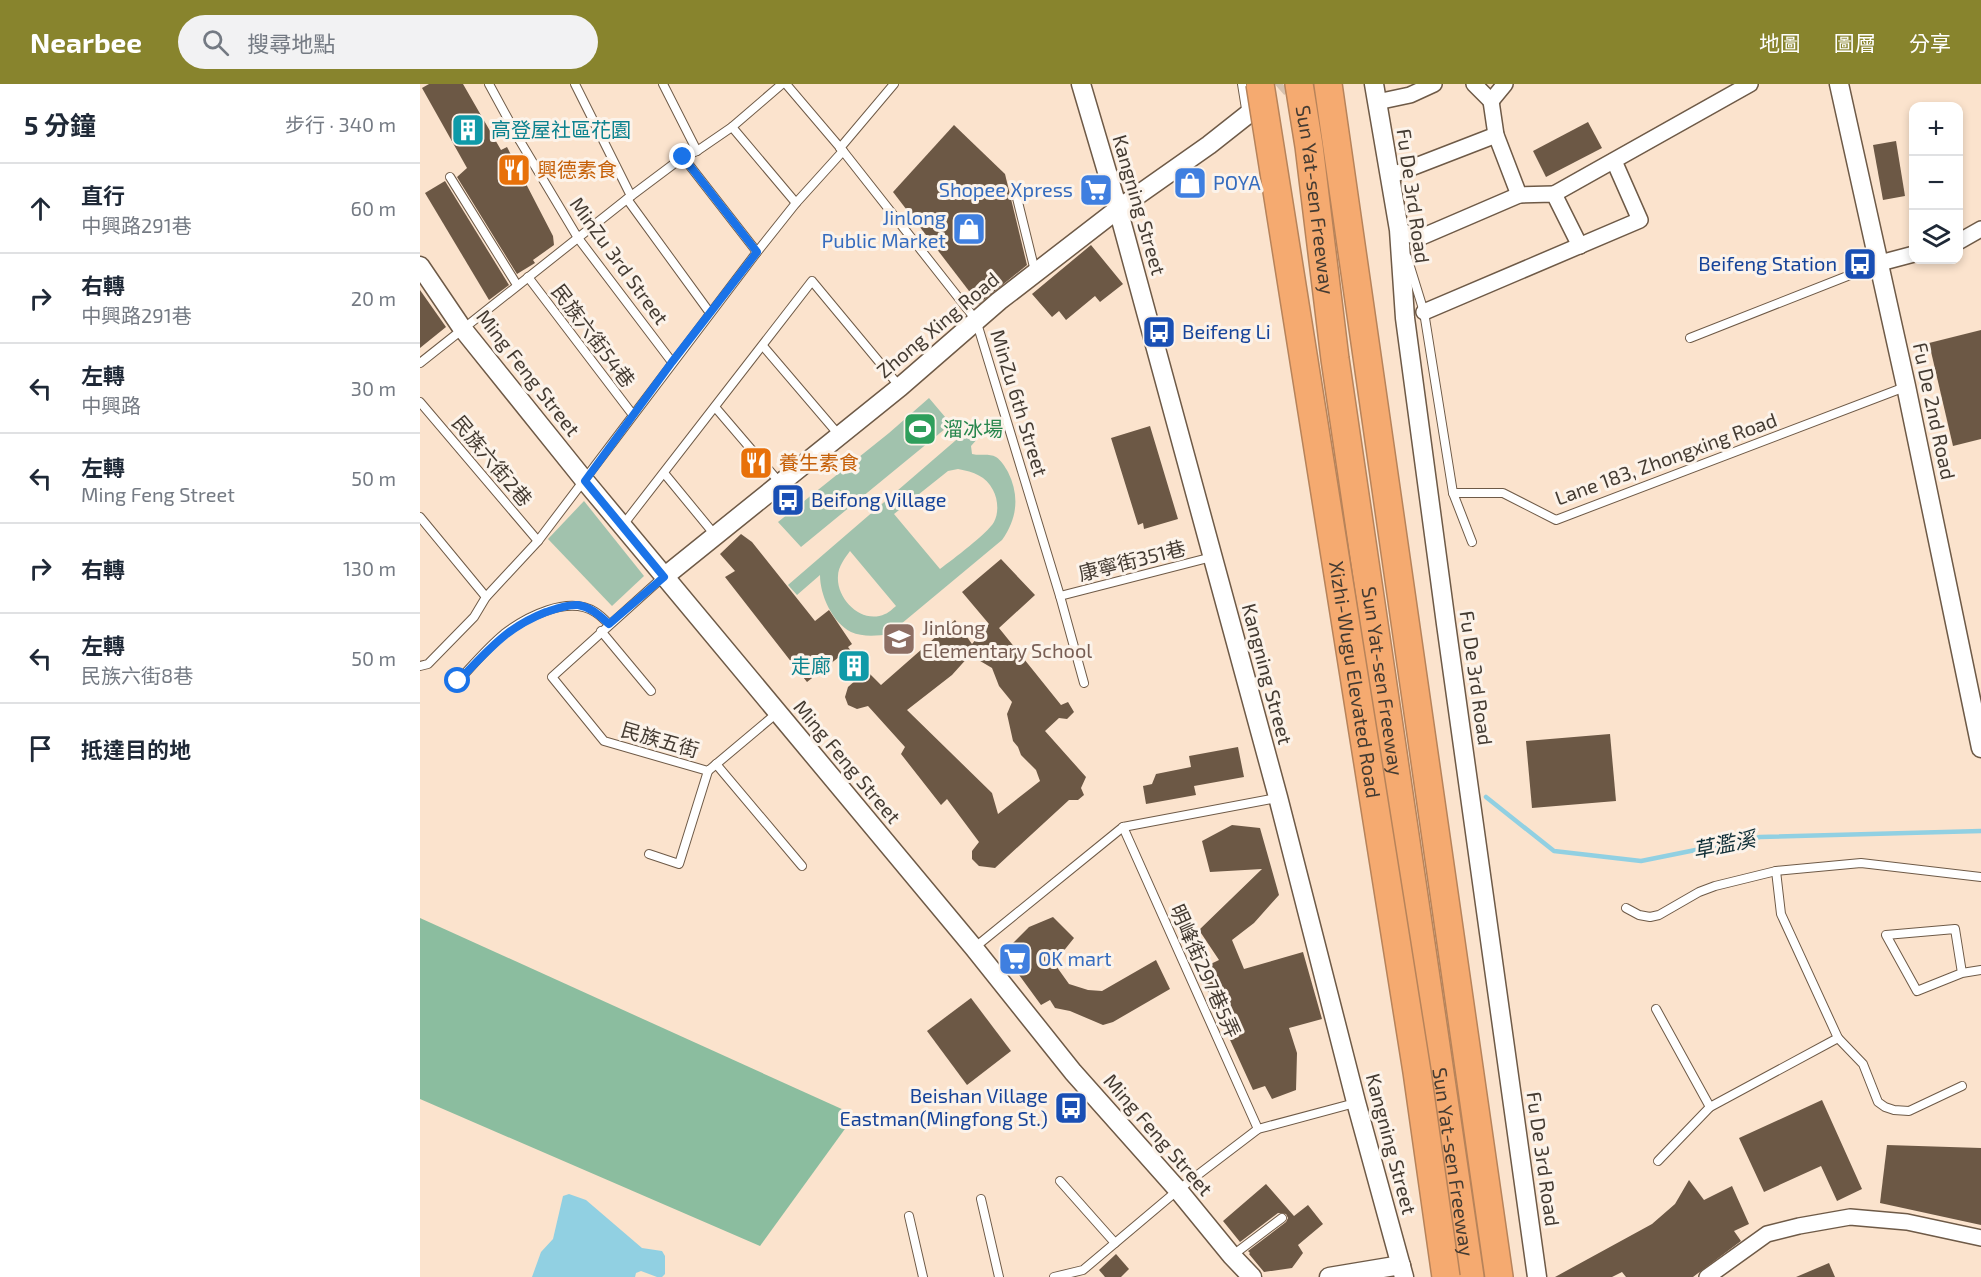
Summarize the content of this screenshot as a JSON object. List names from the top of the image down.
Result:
{
  "streets": {
    "highway": ["Sun Yat-sen Freeway", "Xizhi-Wugu Elevated Road"],
    "street": [
      "Fu De 3rd Road",
      "Kangning Street",
      "Zhong Xing Road",
      "Ming Feng Street",
      "Fu De 2nd Road"
    ],
    "lane": [
      "MinZu 3rd Street",
      "民族六街54巷",
      "MinZu 6th Street",
      "Lane 183, Zhongxing Road",
      "民族六街2巷",
      "康寧街351巷",
      "民族五街",
      "明峰街297巷5弄"
    ]
  },
  "crossings": [
    ["Kangning Street", "Zhong Xing Road"],
    ["Kangning Street", "康寧街351巷"],
    ["MinZu 3rd Street", "MinZu 6th Street"],
    ["Zhong Xing Road", "Ming Feng Street"],
    ["Zhong Xing Road", "MinZu 6th Street"],
    ["民族六街54巷", "MinZu 6th Street"],
    ["Ming Feng Street", "MinZu 6th Street"],
    ["Ming Feng Street", "民族五街"],
    ["MinZu 6th Street", "康寧街351巷"],
    ["Fu De 2nd Road", "Lane 183, Zhongxing Road"]
  ],
  "water": ["草濫溪"],
  "places": {
    "building": ["高登屋社區花園", "走廊"],
    "restaurant": ["興德素食", "養生素食"],
    "shop": ["POYA", "Jinlong Public Market"],
    "supermarket": ["Shopee Xpress", "OK mart"],
    "bus stop": [
      "Beifeng Station",
      "Beifeng Li",
      "Beifong Village",
      "Beishan Village Eastman(Mingfong St.)"
    ],
    "sports": ["溜冰場"],
    "school or university": ["Jinlong Elementary School"]
  },
  "page": {
    "header": "Nearbee",
    "search": "搜尋地點",
    "nav": ["地圖", "圖層", "分享"],
    "heading": ["5 分鐘", "步行 · 340 m"],
    "map_buttons": ["+", "−"],
    "list": [
      ["直行", "中興路291巷", "60 m"],
      ["右轉", "中興路291巷", "20 m"],
      ["左轉", "中興路", "30 m"],
      ["左轉", "Ming Feng Street", "50 m"],
      ["右轉", "130 m"],
      ["左轉", "民族六街8巷", "50 m"],
      "抵達目的地"
    ]
  }
}
